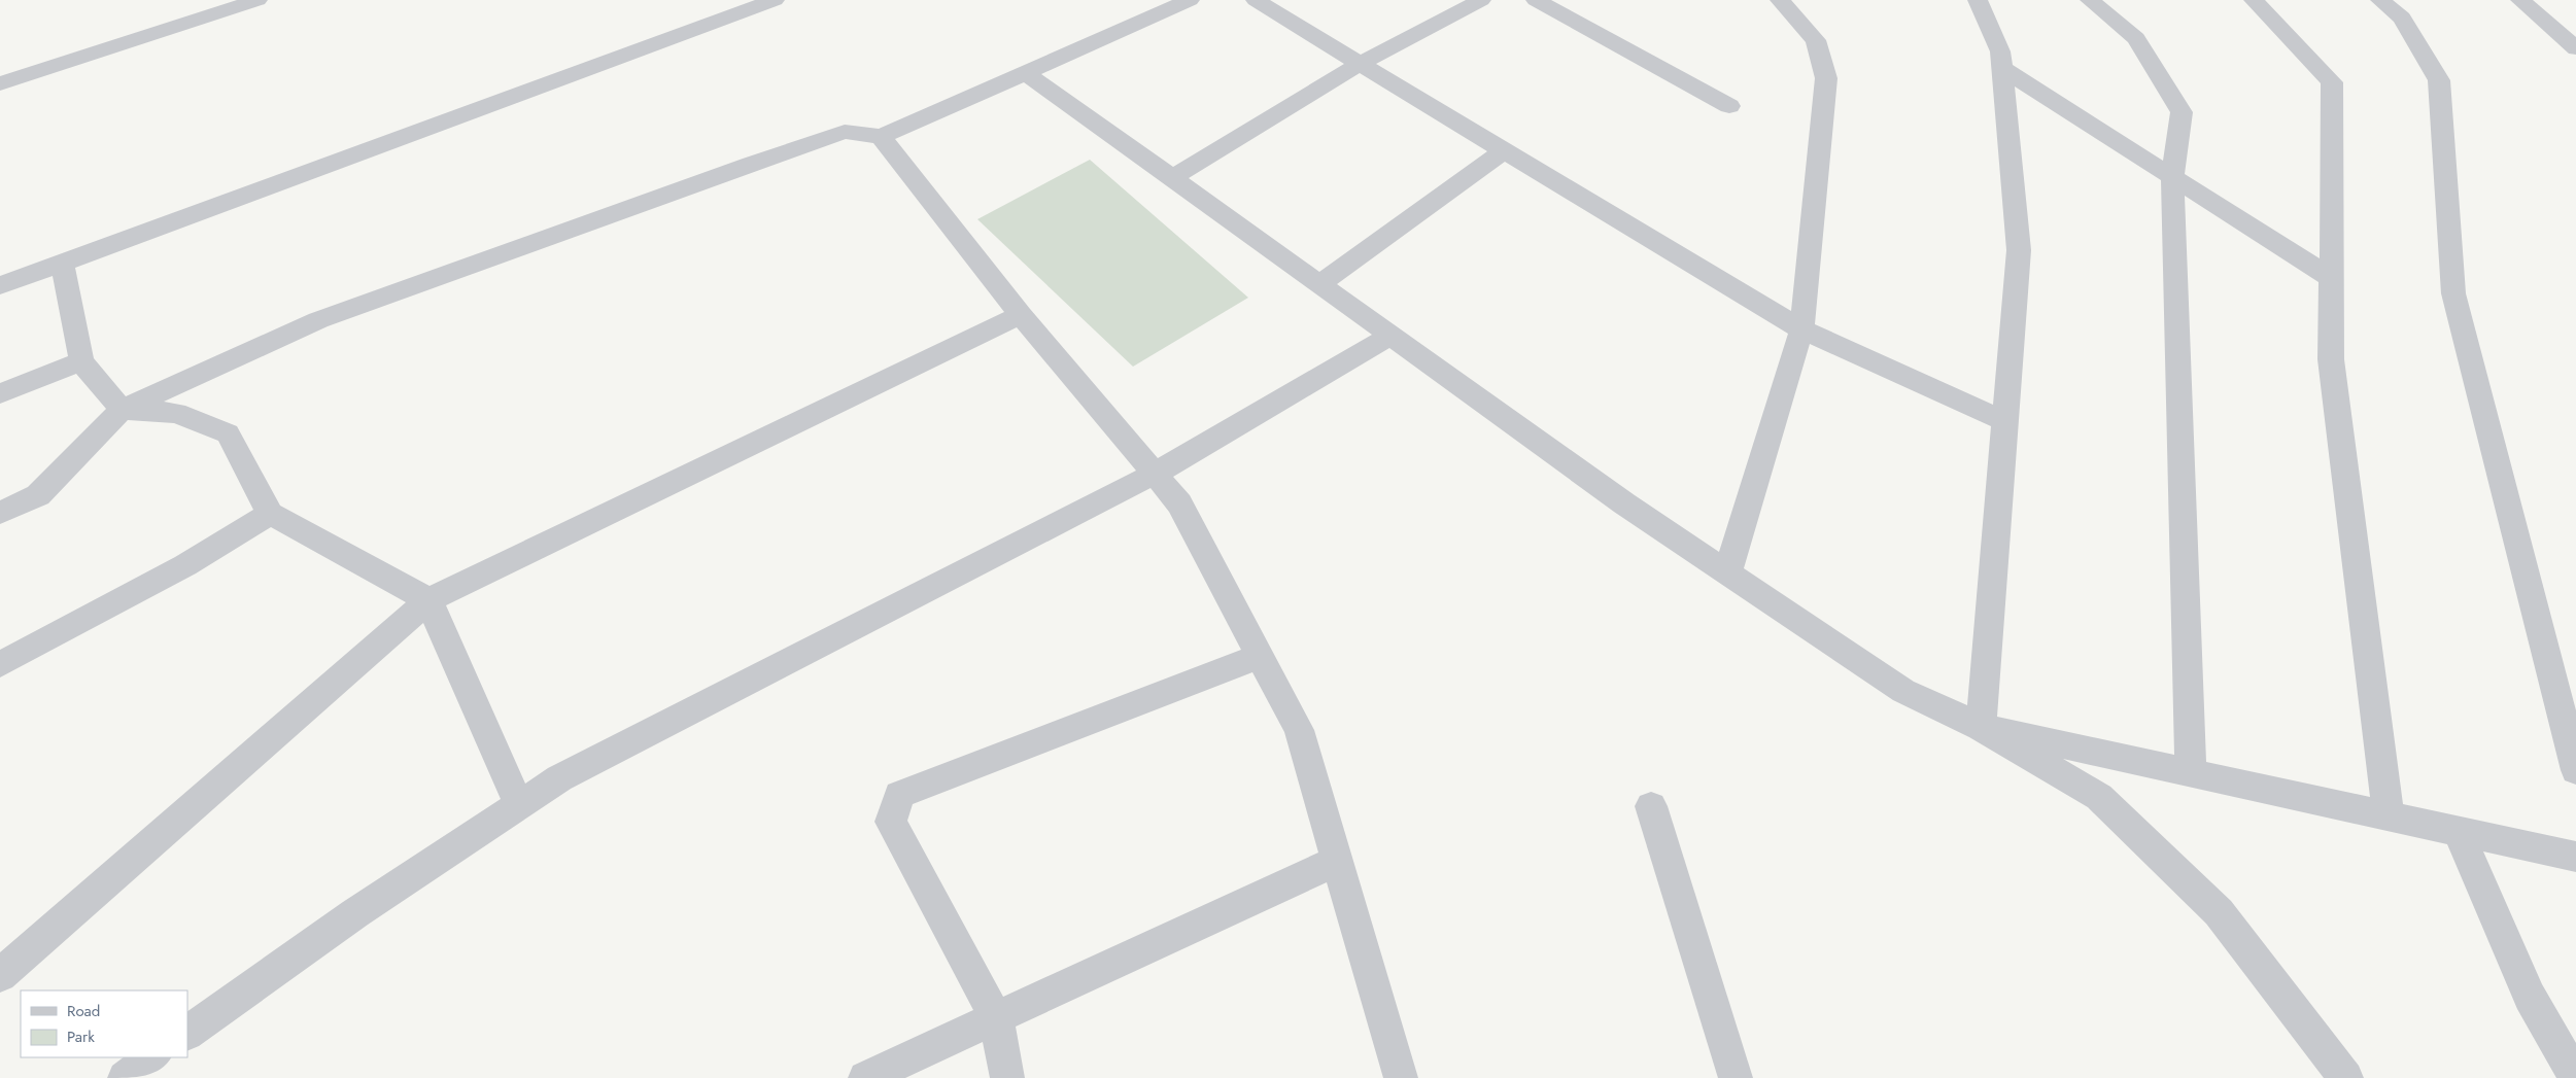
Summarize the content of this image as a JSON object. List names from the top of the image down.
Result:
{
  "legend": ["Road", "Park"]
}
